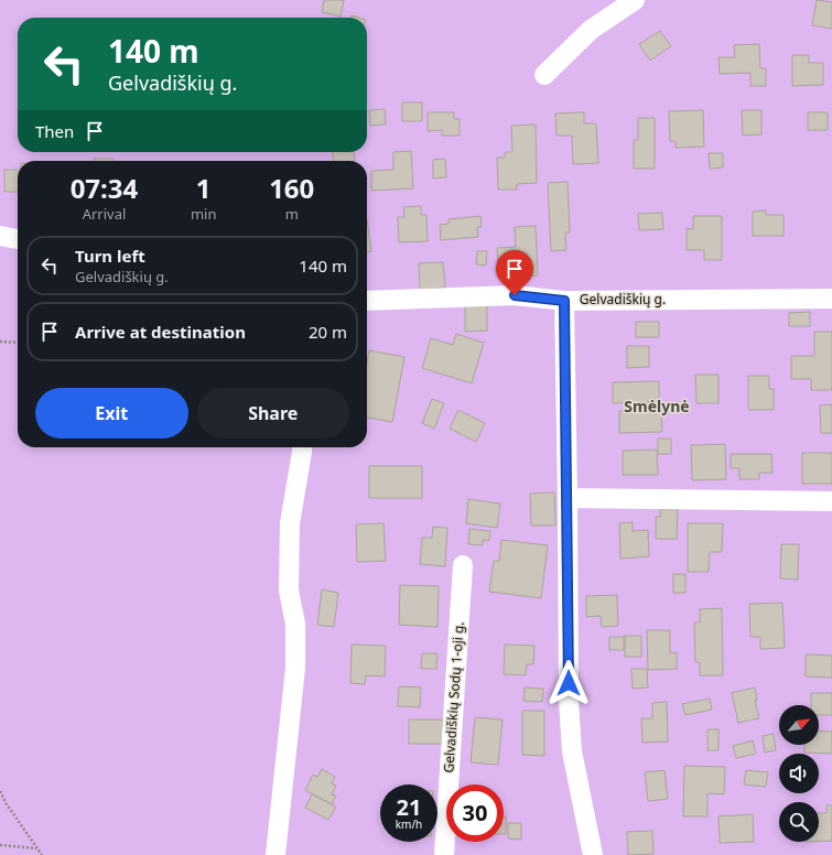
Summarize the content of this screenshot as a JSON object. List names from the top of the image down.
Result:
{
  "streets": {
    "street": ["Gelvadiškių g.", "Gelvadiškių Sodų 1-oji g."]
  },
  "districts": ["Smėlynė"],
  "north": "top right",
  "page": {
    "turn": ["140 m", "Gelvadiškių g."],
    "then": "Then",
    "eta": [
      "07:34",
      "Arrival",
      "1",
      "min",
      "160",
      "m"
    ],
    "list": [
      {
        "name": "Turn left",
        "note": "Gelvadiškių g.",
        "value": "140 m"
      },
      {
        "name": "Arrive at destination",
        "value": "20 m"
      }
    ],
    "buttons": ["Exit", "Share"],
    "speed": "21 km/h",
    "limit": "30"
  }
}
